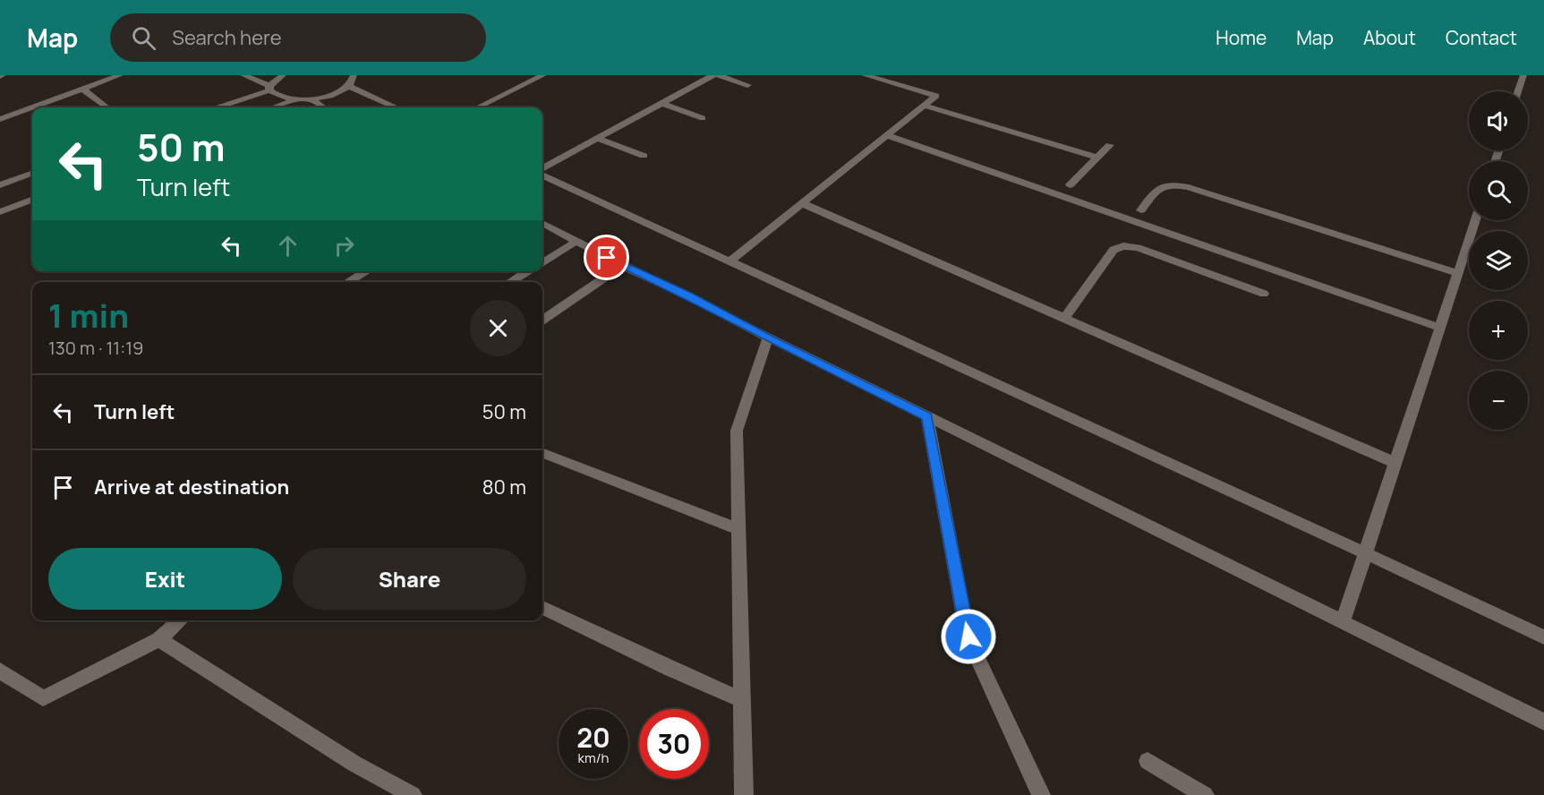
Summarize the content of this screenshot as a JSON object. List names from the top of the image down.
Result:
{
  "page": {
    "header": "Map",
    "search": "Search here",
    "nav": [
      "Home",
      "Map",
      "About",
      "Contact"
    ],
    "map_buttons": ["+", "−"],
    "turn": ["50 m", "Turn left"],
    "heading": ["1 min", "130 m · 11:19"],
    "list": [
      {
        "name": "Turn left",
        "value": "50 m"
      },
      {
        "name": "Arrive at destination",
        "value": "80 m"
      }
    ],
    "buttons": ["Exit", "Share"],
    "speed": "20 km/h",
    "limit": "30"
  }
}
